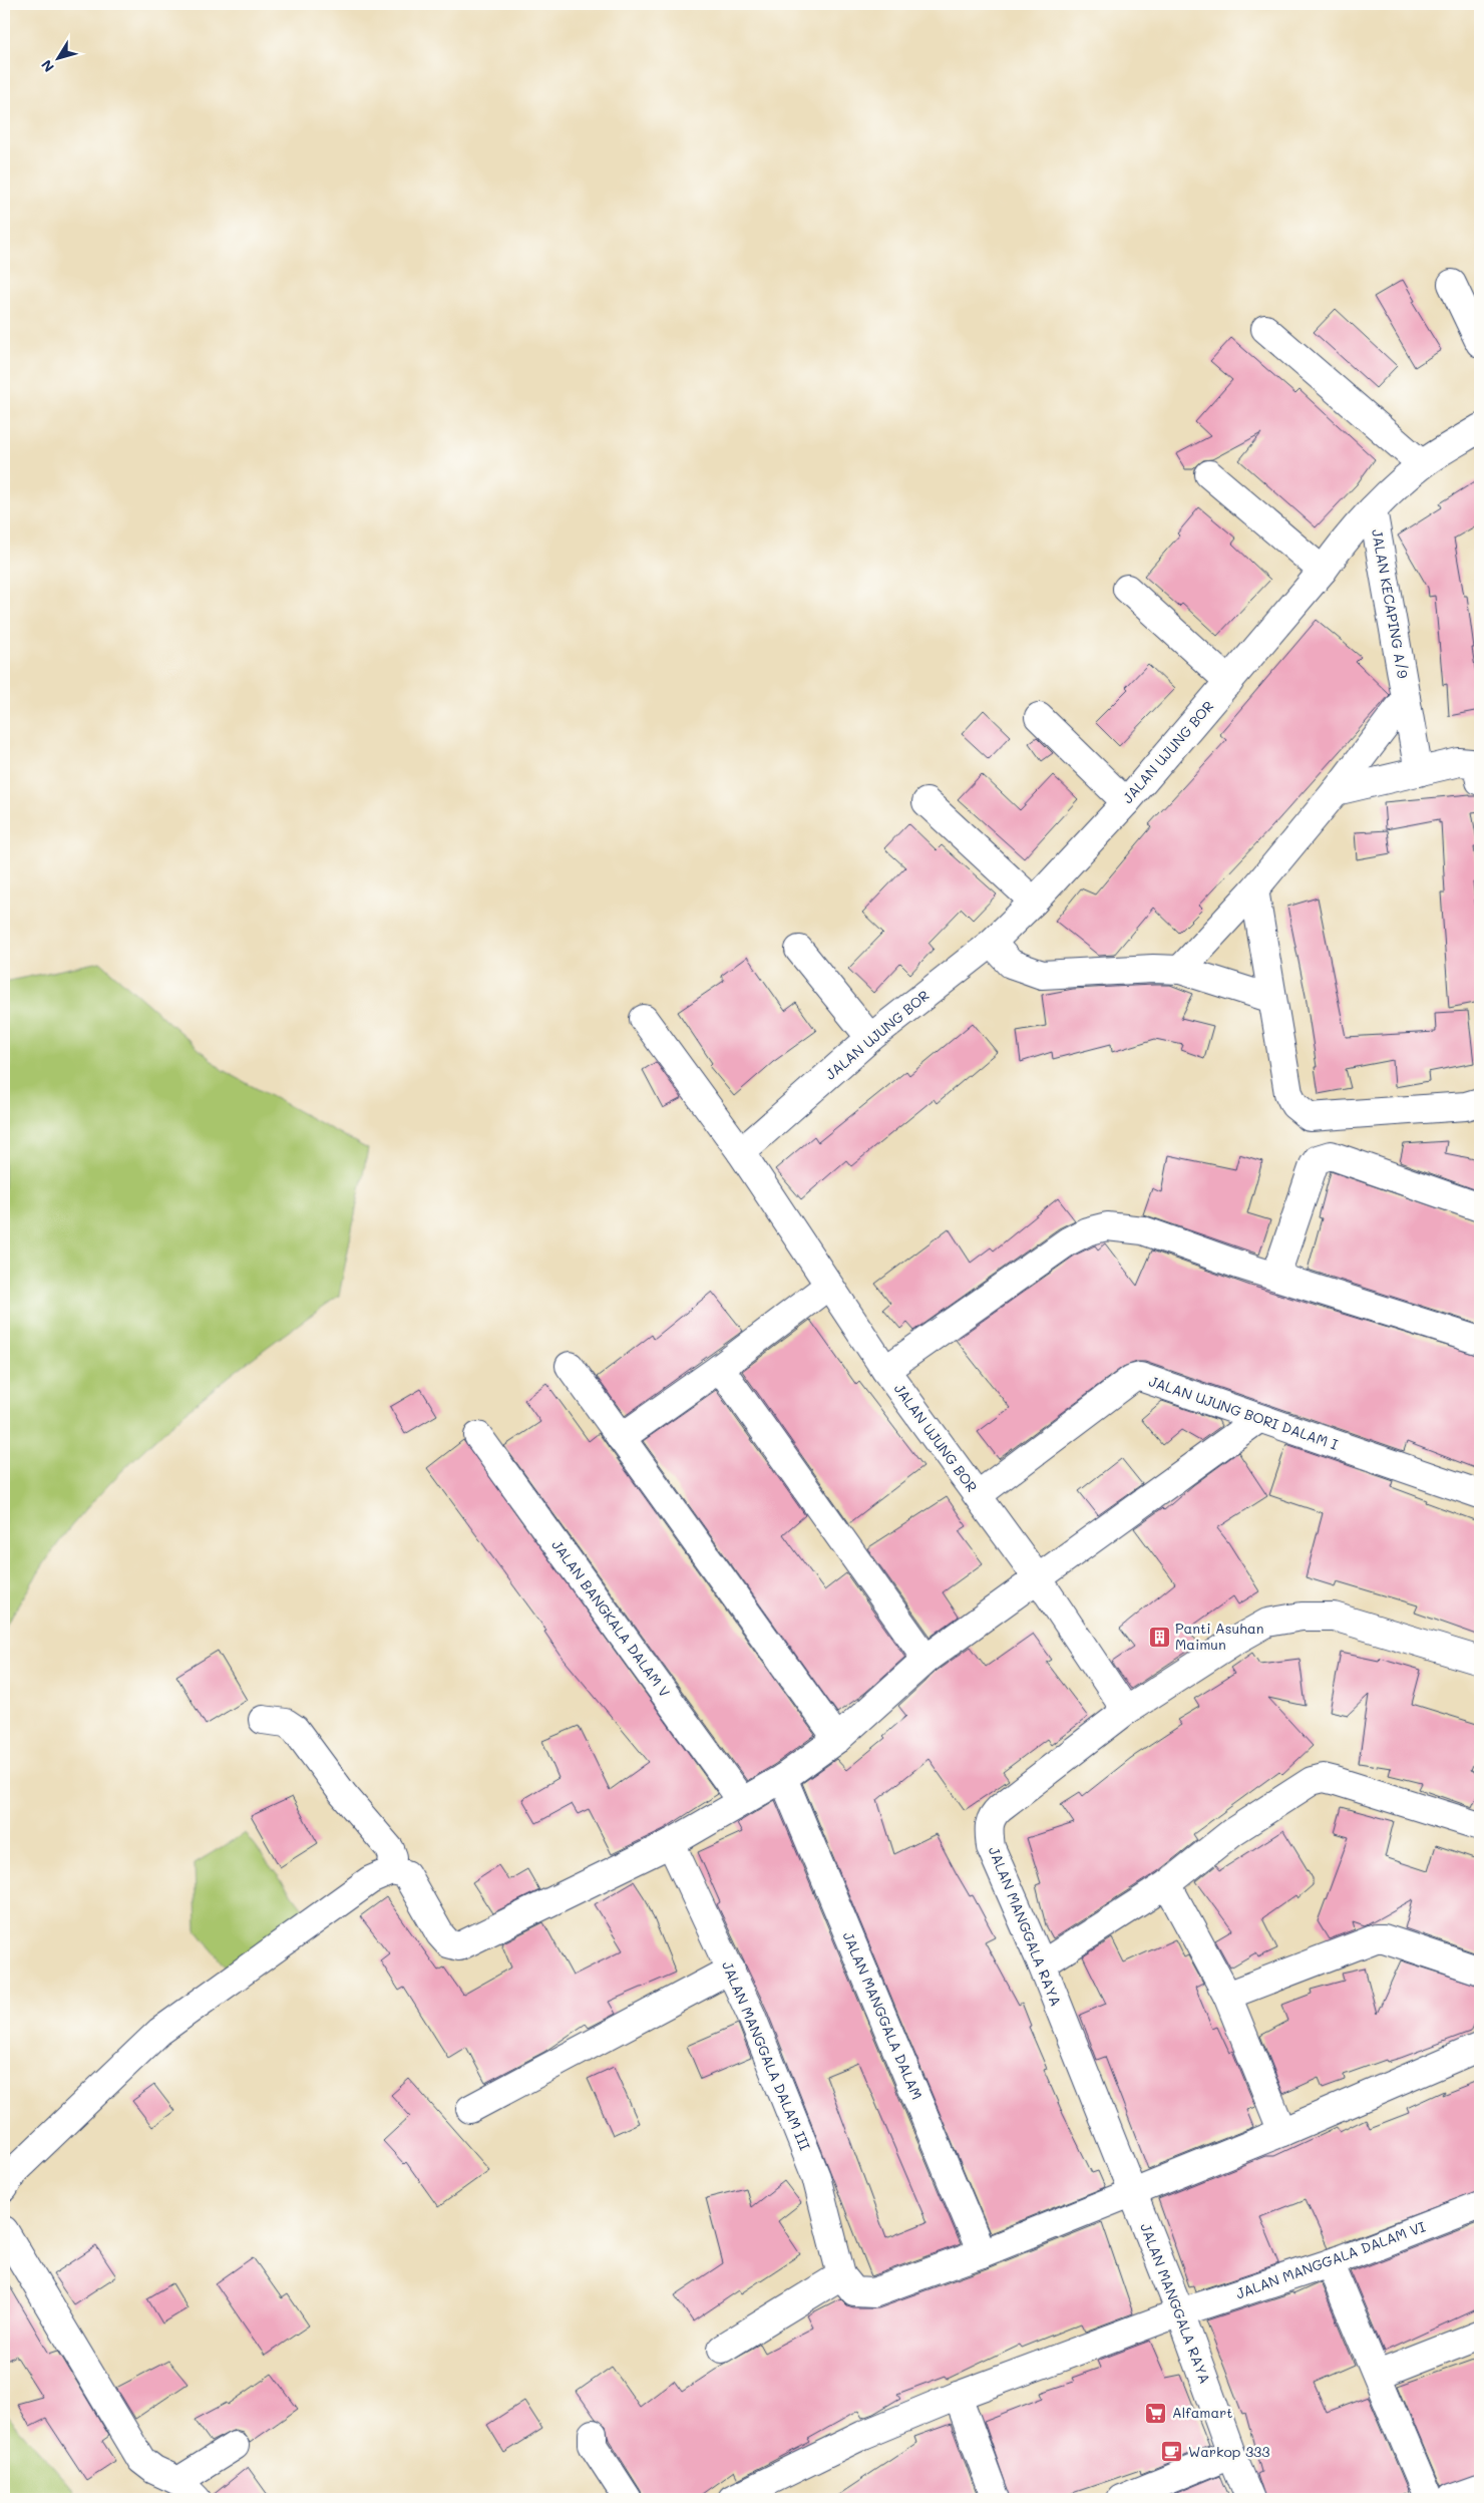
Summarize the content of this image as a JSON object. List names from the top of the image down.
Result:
{
  "streets": {
    "street": [
      "JALAN KECAPING A/9",
      "JALAN UJUNG BOR",
      "JALAN UJUNG BORI DALAM I",
      "JALAN BANGKALA DALAM V",
      "JALAN MANGGALA RAYA",
      "JALAN MANGGALA DALAM",
      "JALAN MANGGALA DALAM III",
      "JALAN MANGGALA DALAM VI"
    ]
  },
  "crossings": [
    ["JALAN KECAPING A/9", "JALAN UJUNG BOR"],
    ["JALAN UJUNG BOR", "JALAN UJUNG BORI DALAM I"],
    ["JALAN UJUNG BOR", "JALAN MANGGALA RAYA"],
    ["JALAN MANGGALA RAYA", "JALAN MANGGALA DALAM VI"]
  ],
  "places": {
    "building": ["Panti Asuhan Maimun"],
    "supermarket": ["Alfamart"],
    "cafe": ["Warkop 333"]
  },
  "north": "bottom left"
}
